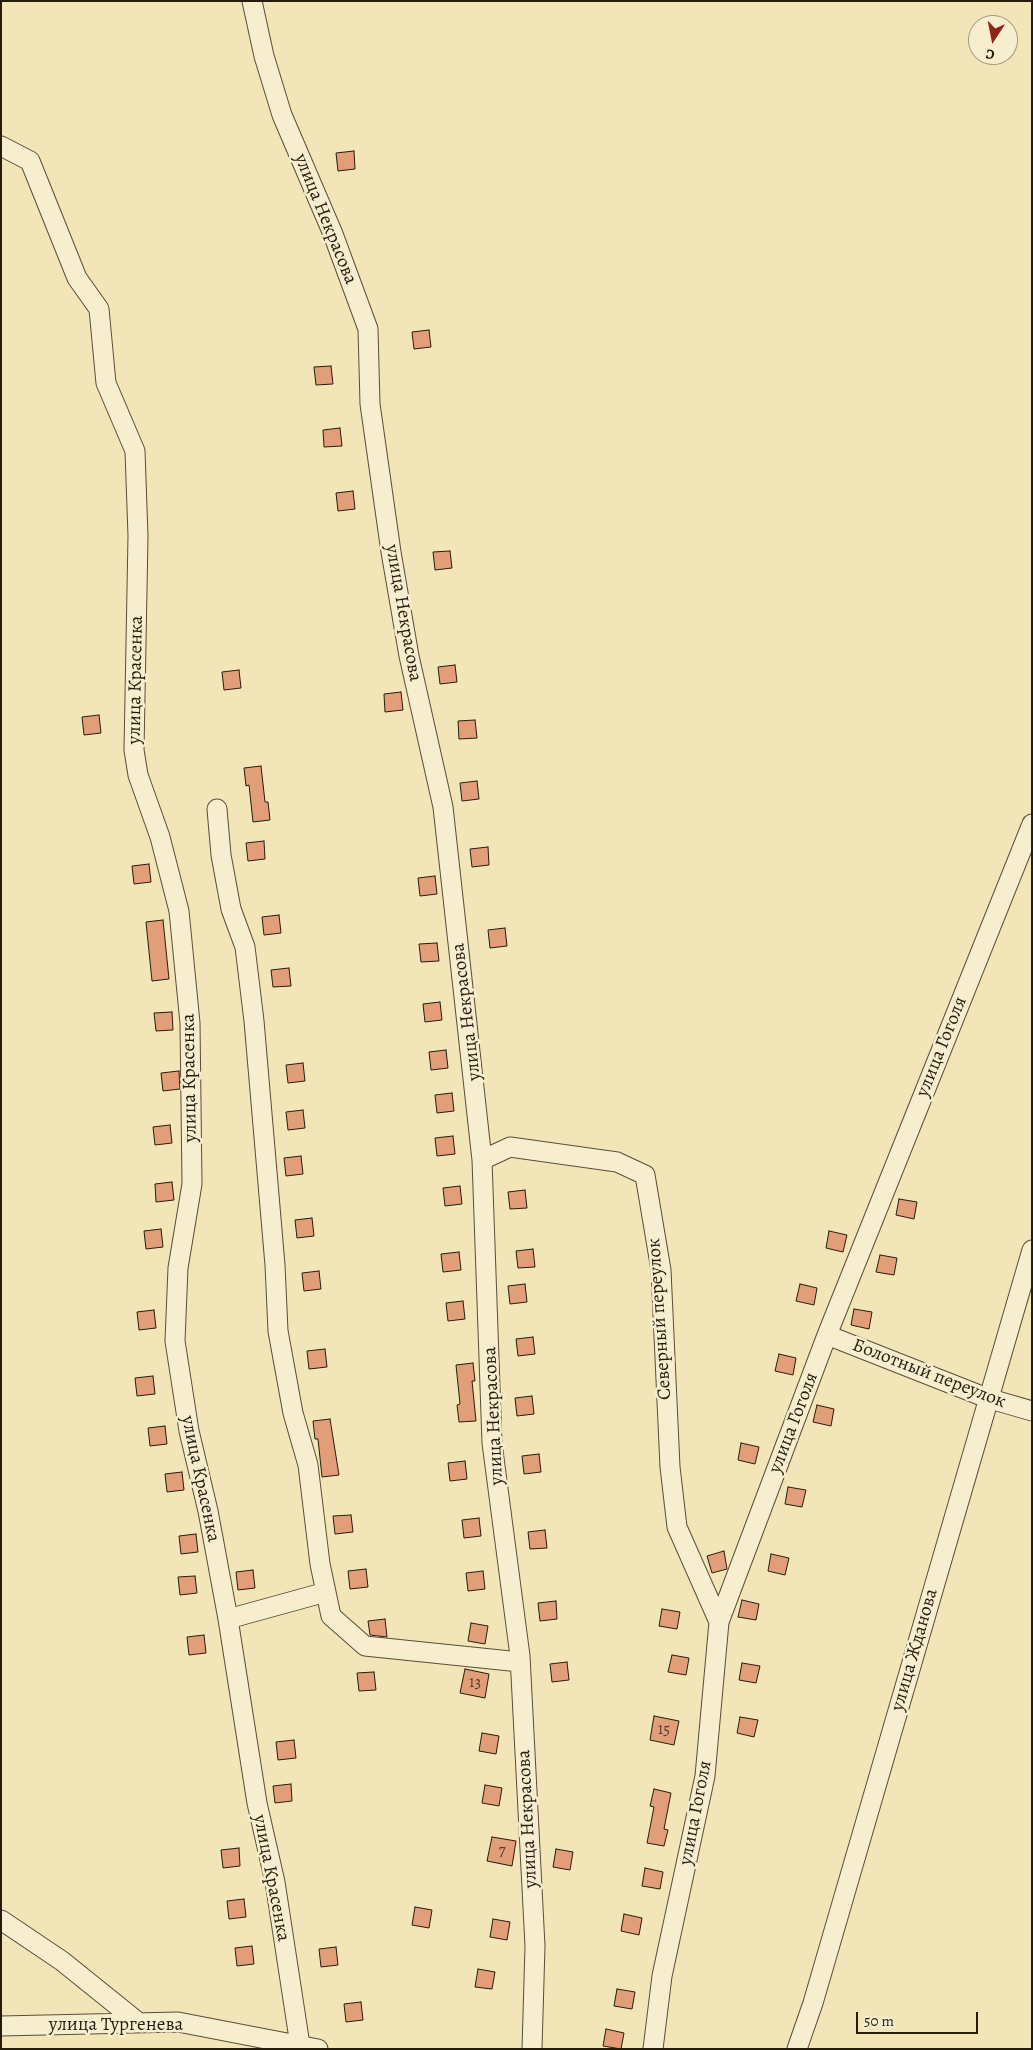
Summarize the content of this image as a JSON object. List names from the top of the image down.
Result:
{
  "streets": {
    "street": [
      "улица Некрасова",
      "улица Красенка",
      "улица Гоголя",
      "Северный переулок",
      "Болотный переулок",
      "улица Жданова",
      "улица Тургенева"
    ]
  },
  "crossings": [
    ["улица Некрасова", "Северный переулок"],
    ["улица Красенка", "улица Тургенева"],
    ["улица Гоголя", "Северный переулок"],
    ["улица Гоголя", "Болотный переулок"],
    ["Болотный переулок", "улица Жданова"]
  ],
  "house_numbers": ["13", "15", "7"],
  "scale_bar": "50 m",
  "north": "bottom"
}
